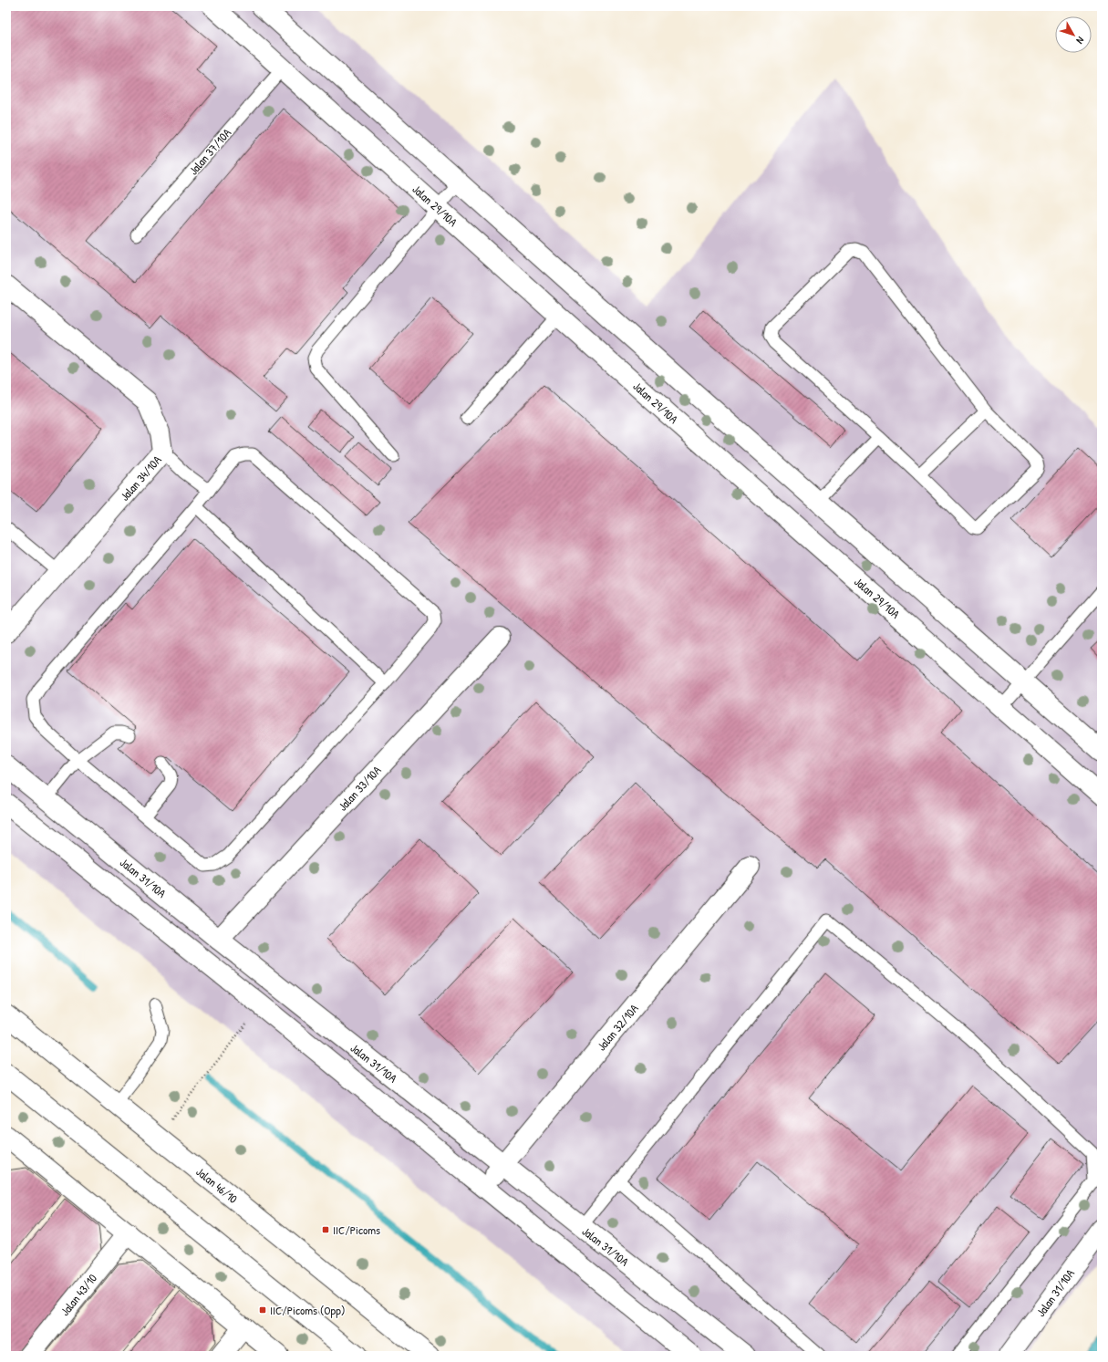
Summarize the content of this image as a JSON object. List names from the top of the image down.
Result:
{
  "streets": {
    "street": [
      "Jalan 29/10A",
      "Jalan 34/10A",
      "Jalan 33/10A",
      "Jalan 31/10A",
      "Jalan 32/10A",
      "Jalan 46/10",
      "Jalan 43/10"
    ],
    "lane": ["Jalan 37/10A"]
  },
  "crossings": [
    ["Jalan 37/10A", "Jalan 29/10A"],
    ["Jalan 33/10A", "Jalan 31/10A"],
    ["Jalan 31/10A", "Jalan 32/10A"]
  ],
  "places": {
    "transit": ["IIC/Picoms", "IIC/Picoms (Opp)"]
  },
  "north": "bottom right"
}
